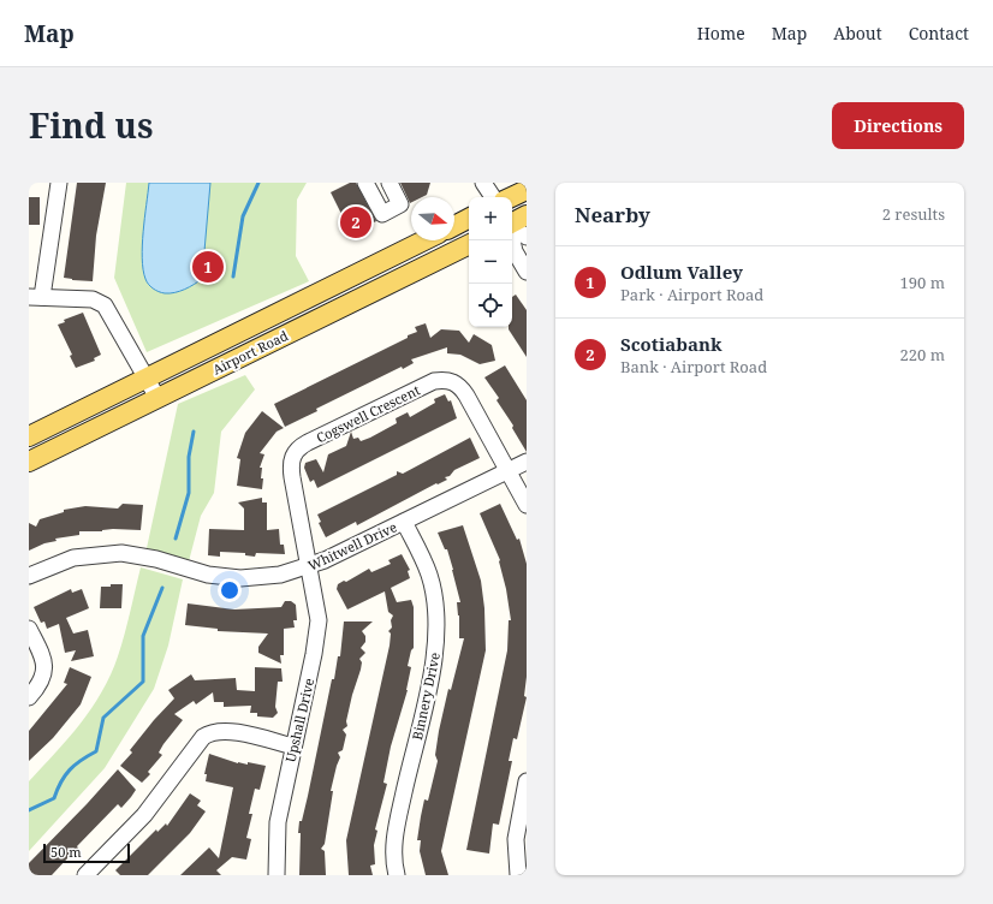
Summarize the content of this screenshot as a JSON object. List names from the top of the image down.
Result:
{
  "streets": {
    "main road": ["Airport Road"],
    "street": [
      "Cogswell Crescent",
      "Whitwell Drive",
      "Binnery Drive",
      "Upshall Drive"
    ]
  },
  "crossings": [
    ["Cogswell Crescent", "Whitwell Drive"],
    ["Cogswell Crescent", "Upshall Drive"],
    ["Whitwell Drive", "Binnery Drive"],
    ["Whitwell Drive", "Upshall Drive"]
  ],
  "scale_bar": "50 m",
  "north": "right",
  "page": {
    "header": "Map",
    "nav": [
      "Home",
      "Map",
      "About",
      "Contact"
    ],
    "title": "Find us",
    "buttons": "Directions",
    "heading": ["Nearby", "2 results"],
    "map_buttons": ["+", "−"],
    "pins": ["2", "1"],
    "list": [
      {
        "mark": "1",
        "name": "Odlum Valley",
        "note": "Park · Airport Road",
        "value": "190 m"
      },
      {
        "mark": "2",
        "name": "Scotiabank",
        "note": "Bank · Airport Road",
        "value": "220 m"
      }
    ],
    "scale": "50 m"
  }
}
